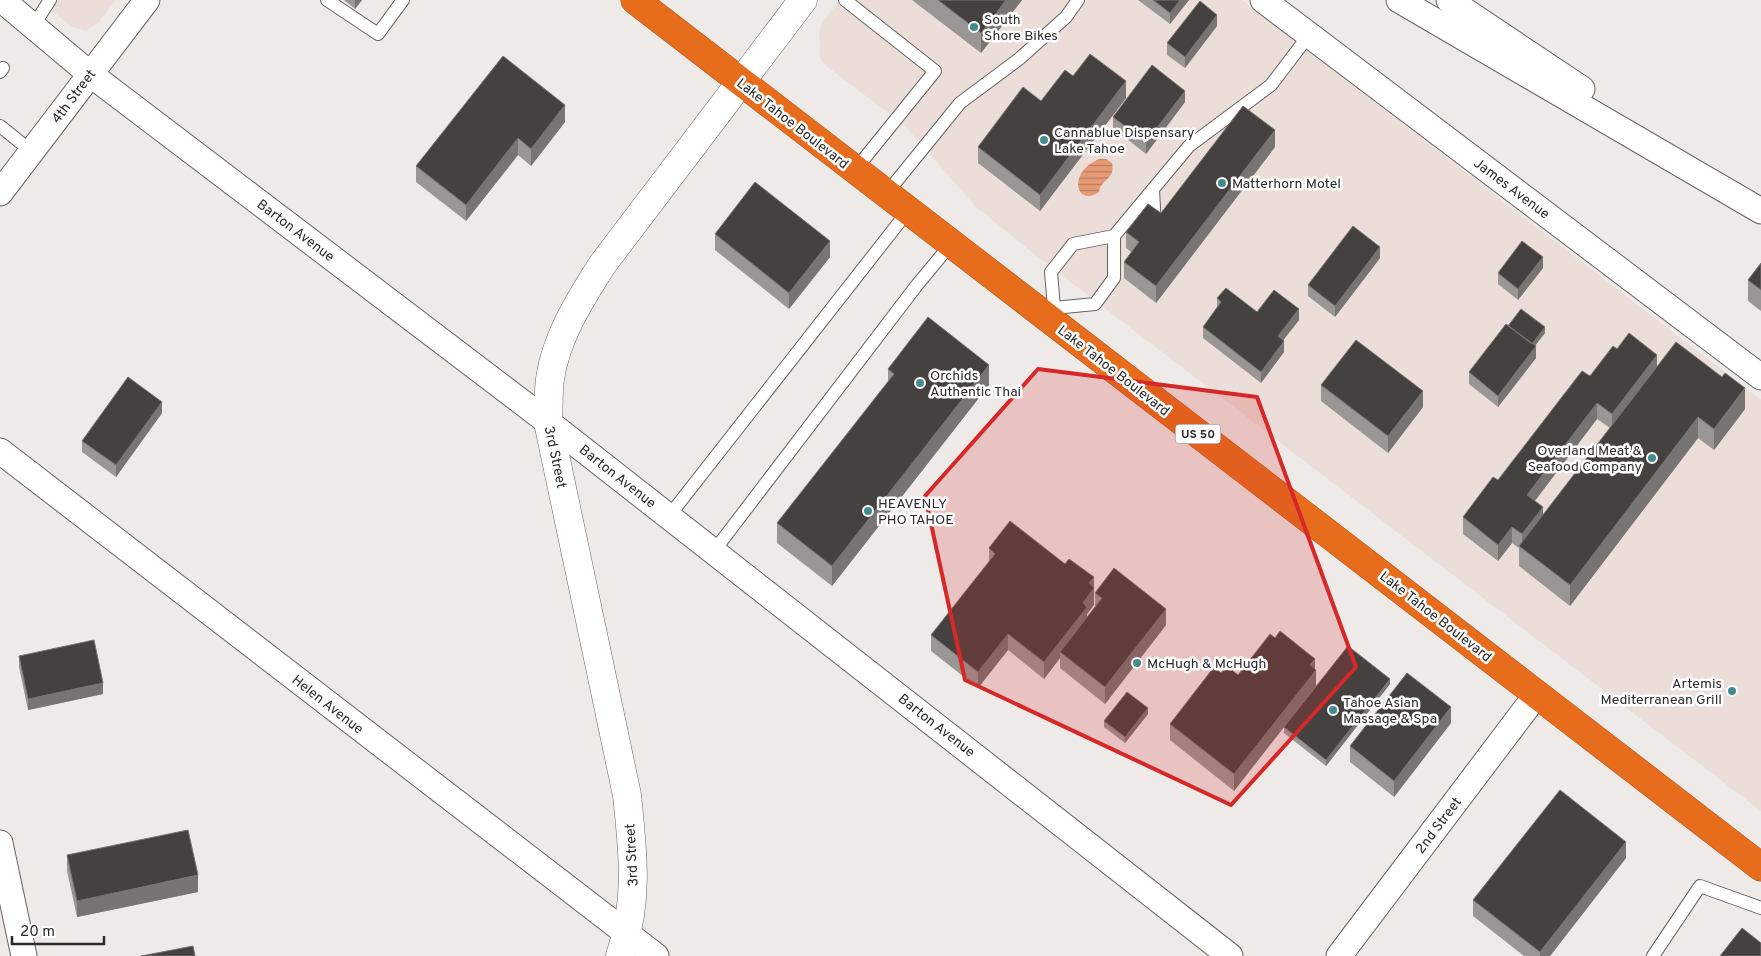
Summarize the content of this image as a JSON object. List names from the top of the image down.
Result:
{
  "streets": {
    "highway": ["Lake Tahoe Boulevard", "US 50"],
    "street": [
      "4th Street",
      "James Avenue",
      "Barton Avenue",
      "3rd Street",
      "Helen Avenue",
      "2nd Street"
    ]
  },
  "crossings": [
    ["4th Street", "Barton Avenue"],
    ["Lake Tahoe Boulevard", "3rd Street"],
    ["Lake Tahoe Boulevard", "2nd Street"],
    ["Barton Avenue", "3rd Street"],
    ["3rd Street", "Helen Avenue"]
  ],
  "places": [
    "South Shore Bikes",
    "Cannablue Dispensary Lake Tahoe",
    "Matterhorn Motel",
    "Orchids Authentic Thai",
    "Overland Meat & Seafood Company",
    "HEAVENLY PHO TAHOE",
    "McHugh & McHugh",
    "Artemis Mediterranean Grill",
    "Tahoe Asian Massage & Spa"
  ],
  "scale_bar": "20 m"
}
